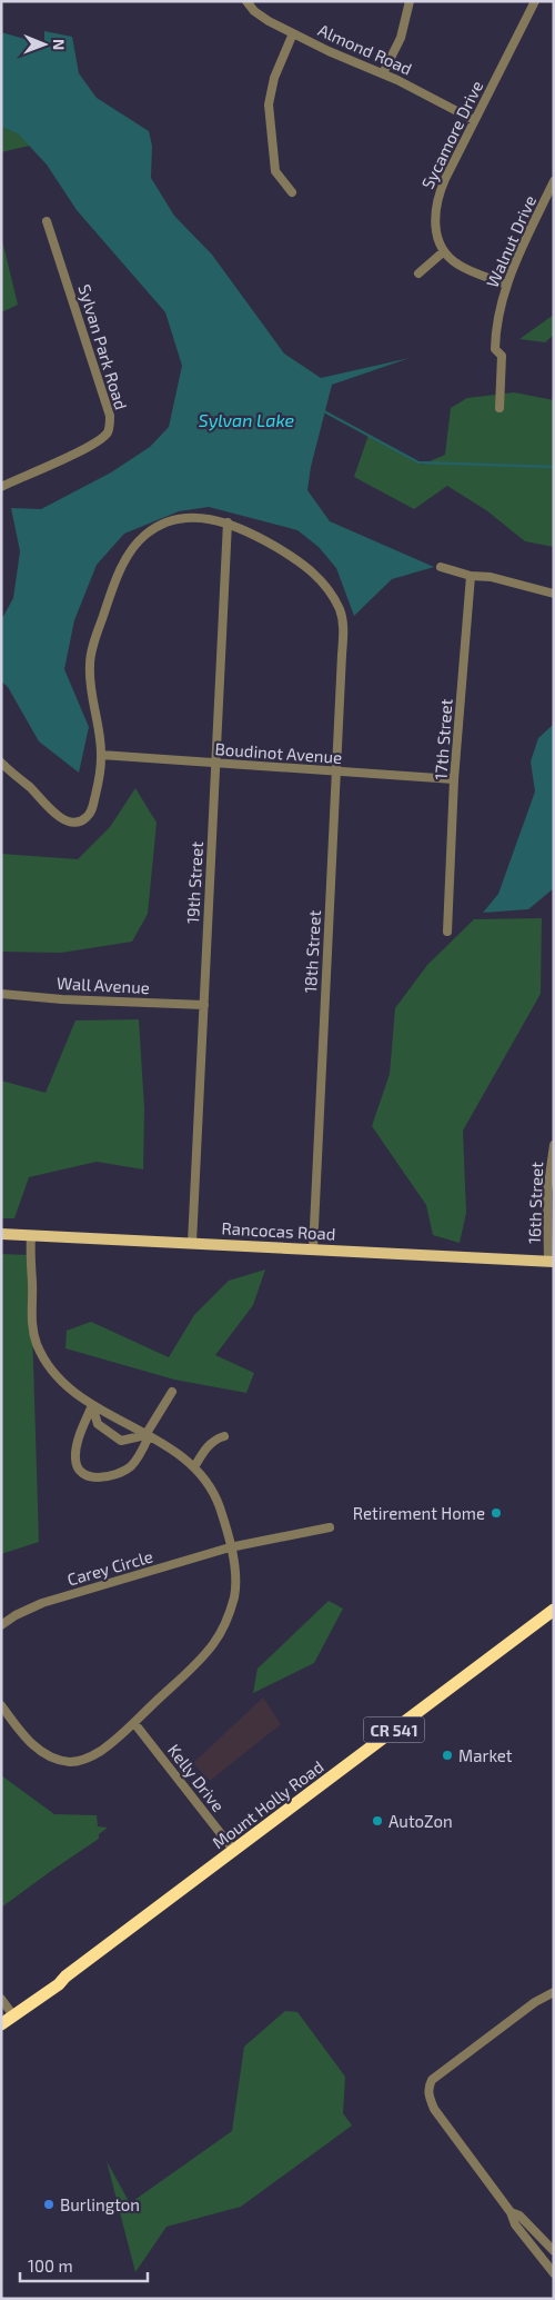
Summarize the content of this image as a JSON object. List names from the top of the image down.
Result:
{
  "streets": {
    "highway": ["CR 541", "Mount Holly Road"],
    "main road": ["Rancocas Road"],
    "street": [
      "Almond Road",
      "Sycamore Drive",
      "Walnut Drive",
      "Sylvan Park Road",
      "17th Street",
      "Boudinot Avenue",
      "19th Street",
      "18th Street",
      "Wall Avenue",
      "16th Street",
      "Carey Circle",
      "Kelly Drive"
    ]
  },
  "crossings": [
    ["Almond Road", "Sycamore Drive"],
    ["17th Street", "Boudinot Avenue"],
    ["Boudinot Avenue", "19th Street"],
    ["Boudinot Avenue", "18th Street"],
    ["19th Street", "18th Street"],
    ["19th Street", "Wall Avenue"],
    ["19th Street", "Rancocas Road"],
    ["18th Street", "Rancocas Road"],
    ["16th Street", "Rancocas Road"],
    ["Kelly Drive", "Mount Holly Road"]
  ],
  "water": ["Sylvan Lake"],
  "places": [
    "Retirement Home",
    "Market",
    "AutoZon",
    "Burlington"
  ],
  "scale_bar": "100 m",
  "north": "right"
}
